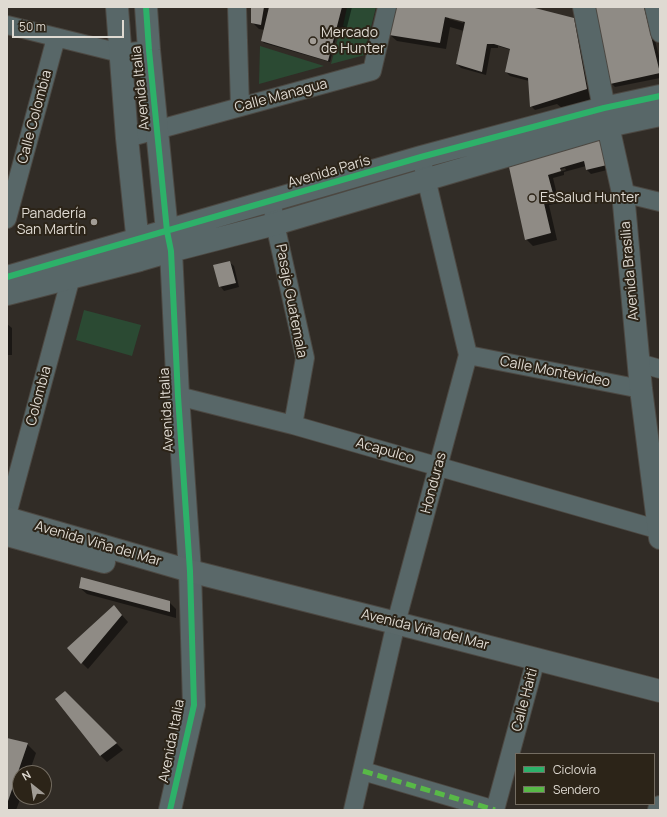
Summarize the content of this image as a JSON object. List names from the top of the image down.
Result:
{
  "streets": {
    "main road": ["Avenida Viña del Mar"],
    "street": [
      "Avenida Italia",
      "Calle Managua",
      "Calle Colombia",
      "Avenida París",
      "Avenida Brasilia",
      "Pasaje Guatemala",
      "Calle Montevideo",
      "Colombia",
      "Acapulco",
      "Honduras",
      "Calle Haiti"
    ]
  },
  "crossings": [
    ["Avenida Italia", "Calle Managua"],
    ["Avenida Italia", "Avenida París"],
    ["Avenida Italia", "Acapulco"],
    ["Avenida Italia", "Avenida Viña del Mar"],
    ["Avenida París", "Avenida Brasilia"],
    ["Avenida París", "Pasaje Guatemala"],
    ["Avenida París", "Colombia"],
    ["Avenida París", "Honduras"],
    ["Avenida Brasilia", "Calle Montevideo"],
    ["Avenida Brasilia", "Acapulco"],
    ["Pasaje Guatemala", "Acapulco"],
    ["Calle Montevideo", "Honduras"],
    ["Colombia", "Avenida Viña del Mar"],
    ["Acapulco", "Honduras"],
    ["Honduras", "Avenida Viña del Mar"],
    ["Avenida Viña del Mar", "Calle Haiti"]
  ],
  "places": ["Mercado de Hunter", "EsSalud Hunter", "Panadería San Martín"],
  "legend": ["Ciclovía", "Sendero"],
  "scale_bar": "50 m",
  "north": "top left"
}
